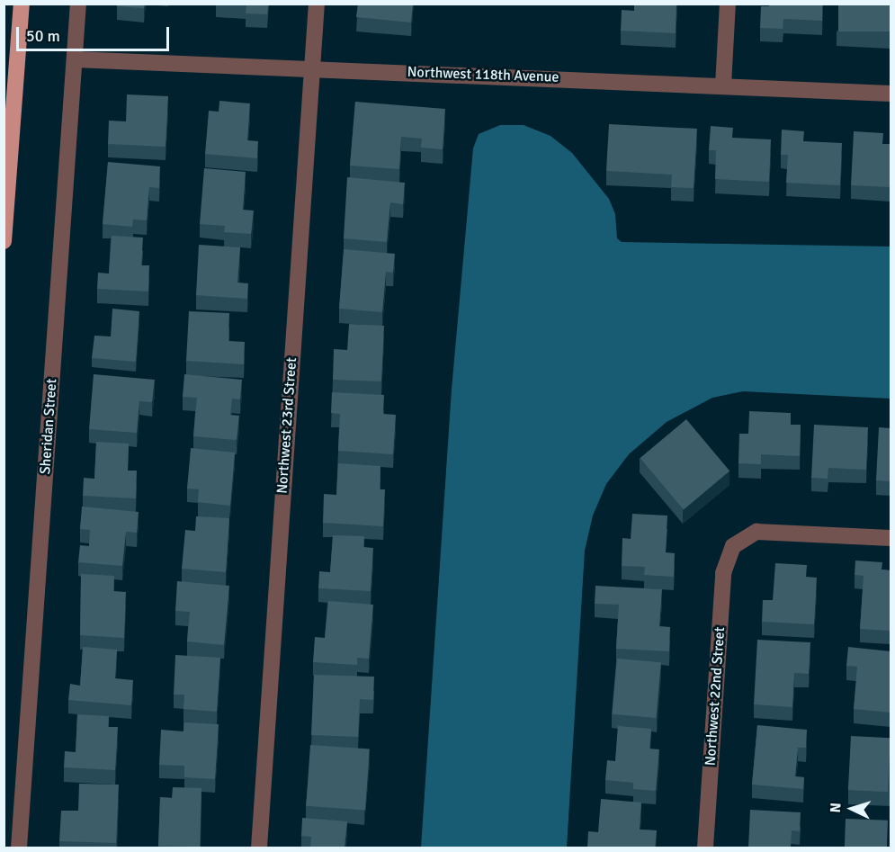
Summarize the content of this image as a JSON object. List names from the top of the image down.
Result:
{
  "streets": {
    "street": [
      "Northwest 118th Avenue",
      "Northwest 23rd Street",
      "Sheridan Street",
      "Northwest 22nd Street"
    ]
  },
  "crossings": [
    ["Northwest 118th Avenue", "Northwest 23rd Street"],
    ["Northwest 118th Avenue", "Sheridan Street"]
  ],
  "scale_bar": "50 m",
  "north": "left"
}
